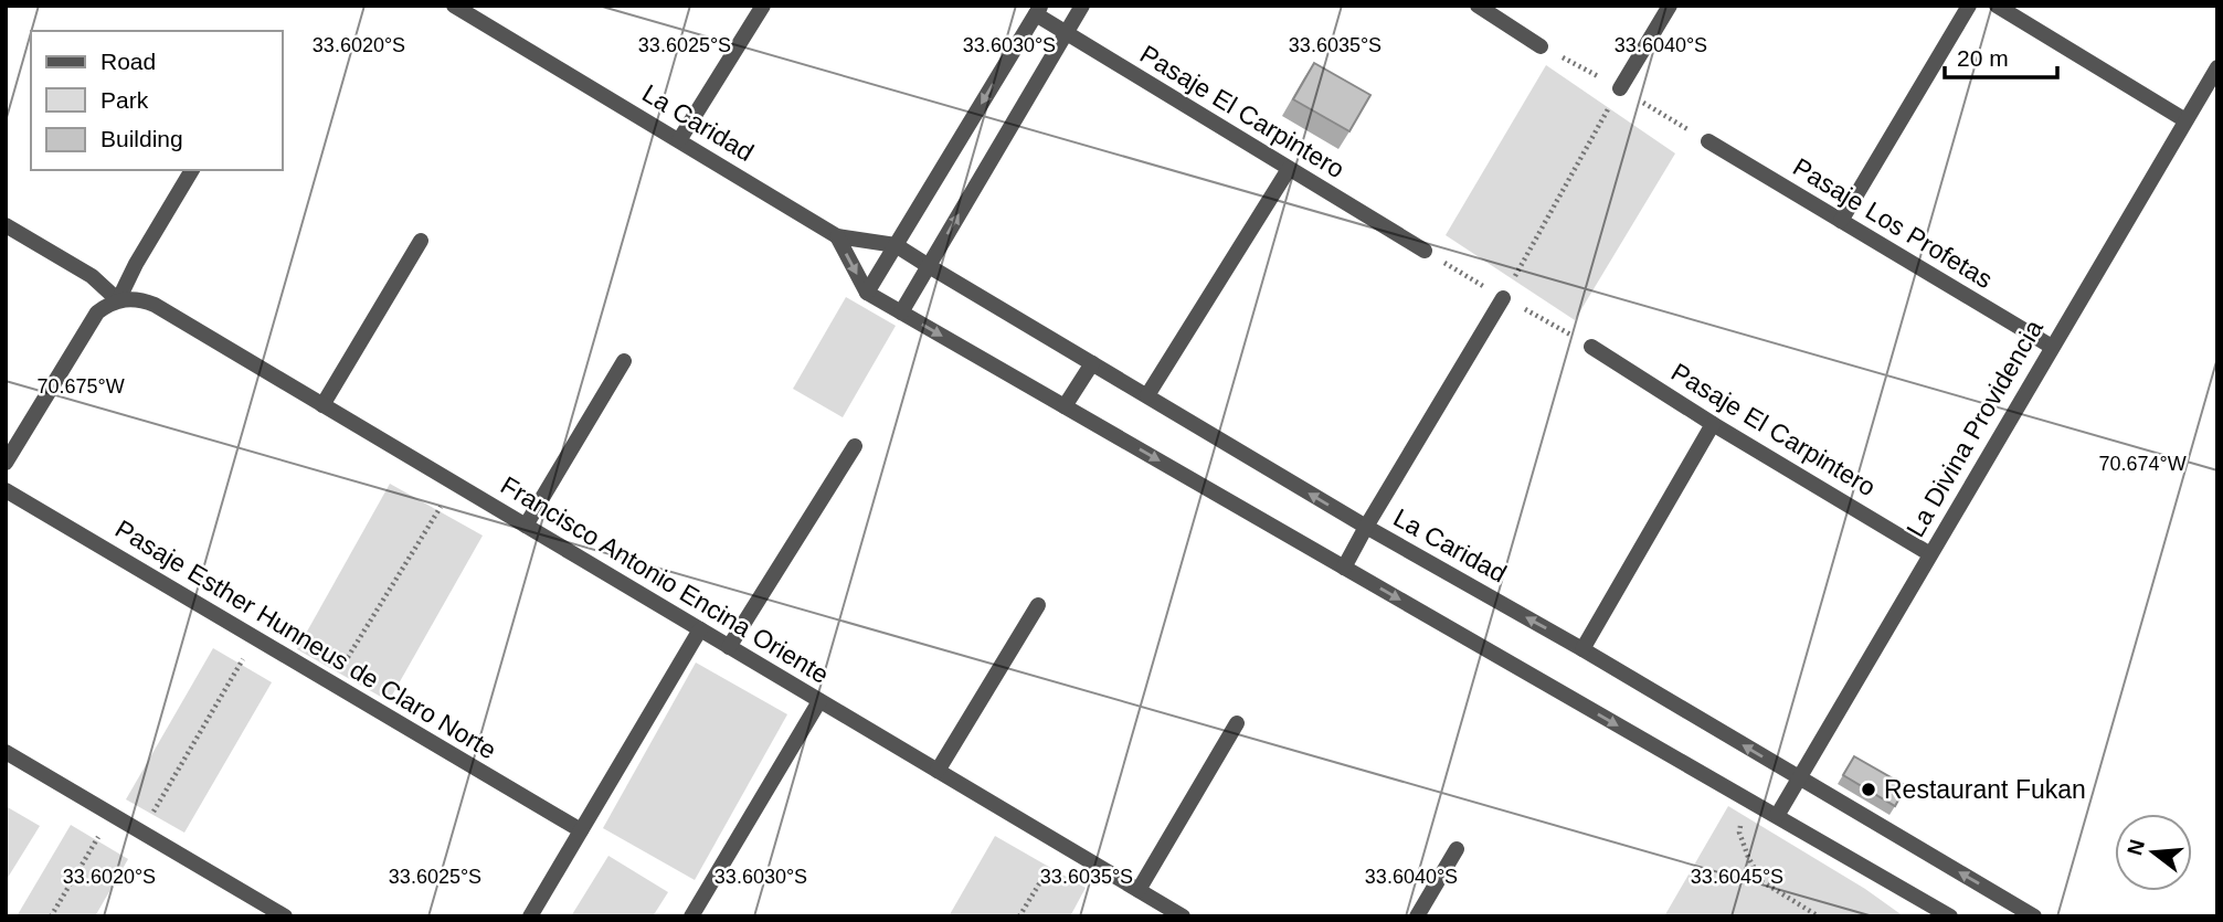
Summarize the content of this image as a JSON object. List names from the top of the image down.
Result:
{
  "streets": {
    "street": [
      "Pasaje El Carpintero",
      "La Caridad",
      "Pasaje Los Profetas",
      "La Divina Providencia",
      "Francisco Antonio Encina Oriente",
      "Pasaje Esther Hunneus de Claro Norte"
    ]
  },
  "crossings": [
    ["Pasaje El Carpintero", "La Divina Providencia"],
    ["La Caridad", "La Divina Providencia"],
    ["Pasaje Los Profetas", "La Divina Providencia"]
  ],
  "places": ["Restaurant Fukan"],
  "legend": ["Road", "Park", "Building"],
  "scale_bar": "20 m",
  "north": "left",
  "coordinates": [
    "33.6020°S",
    "33.6025°S",
    "33.6030°S",
    "33.6035°S",
    "33.6040°S",
    "70.675°W",
    "70.674°W",
    "33.6045°S"
  ]
}
